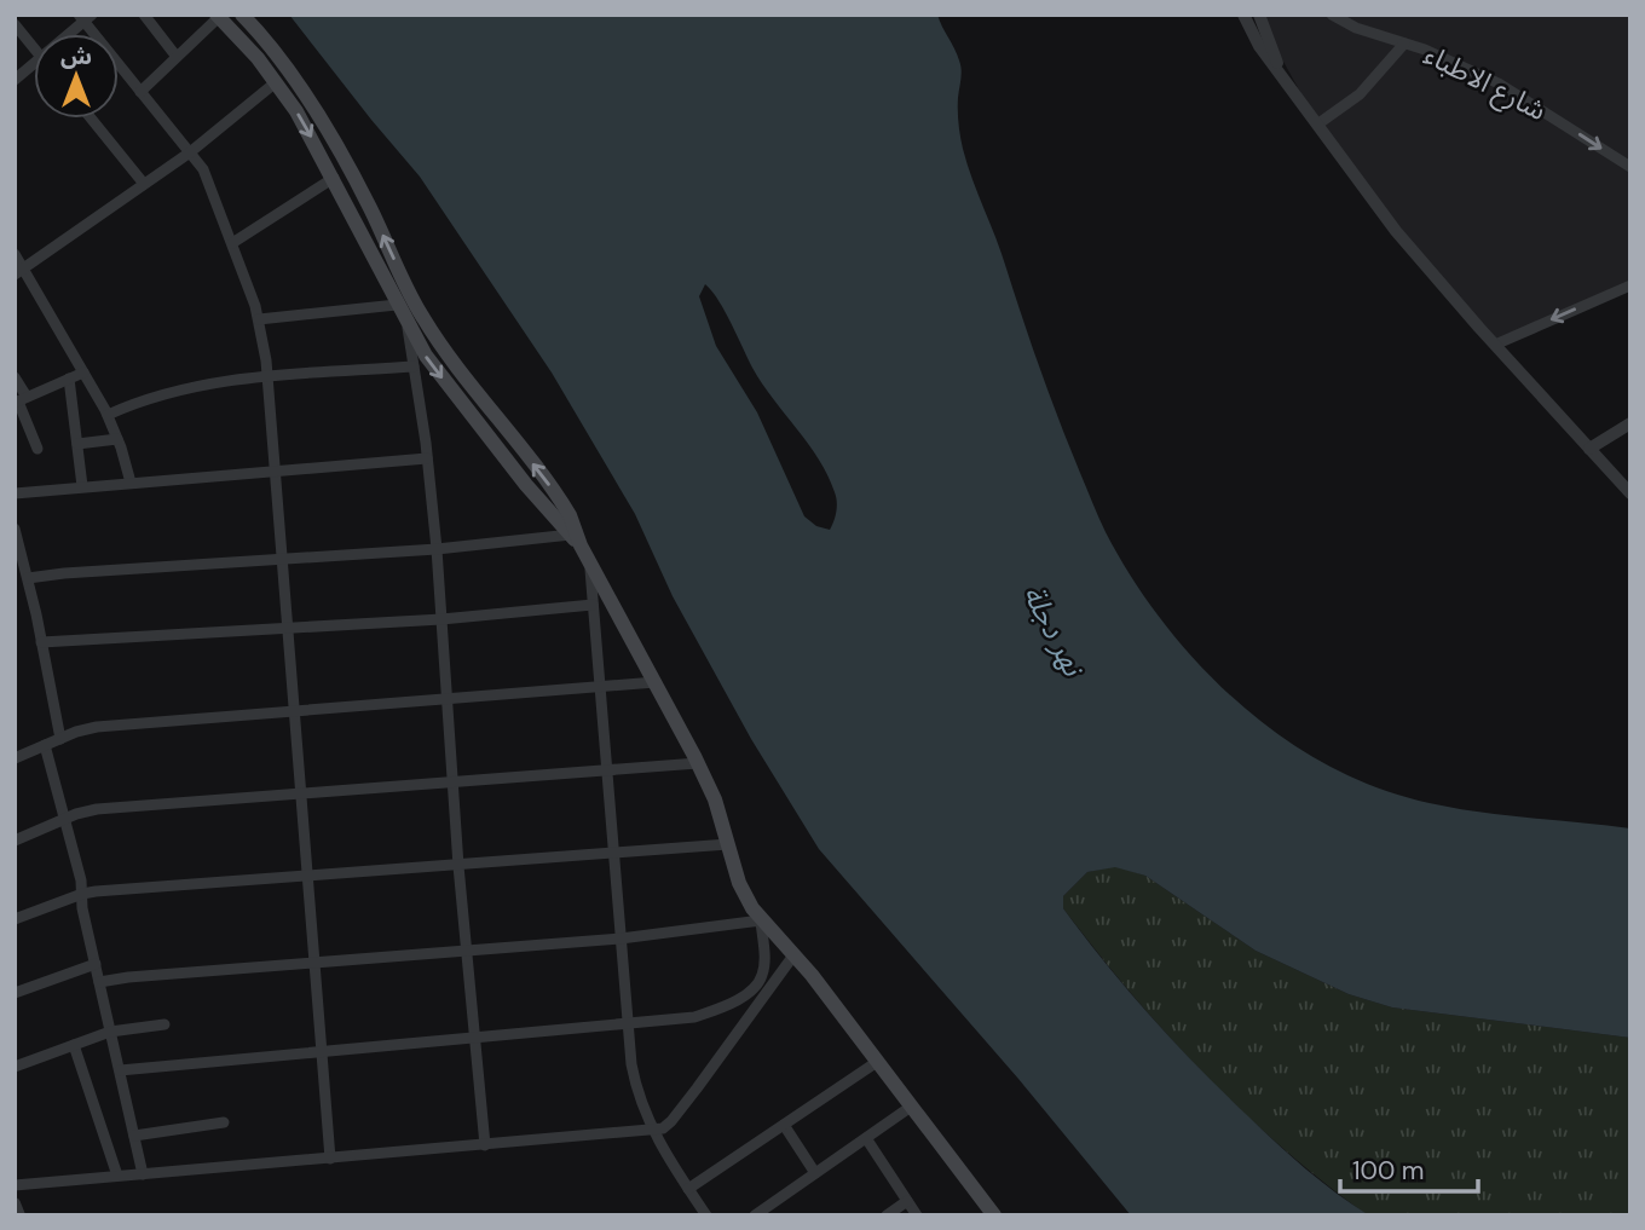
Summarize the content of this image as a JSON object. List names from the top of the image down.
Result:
{
  "streets": {
    "street": ["شارع الاطباء"]
  },
  "one_way": ["شارع الاطباء"],
  "water": ["نهر دجلة"],
  "scale_bar": "100 m",
  "north": "top"
}
